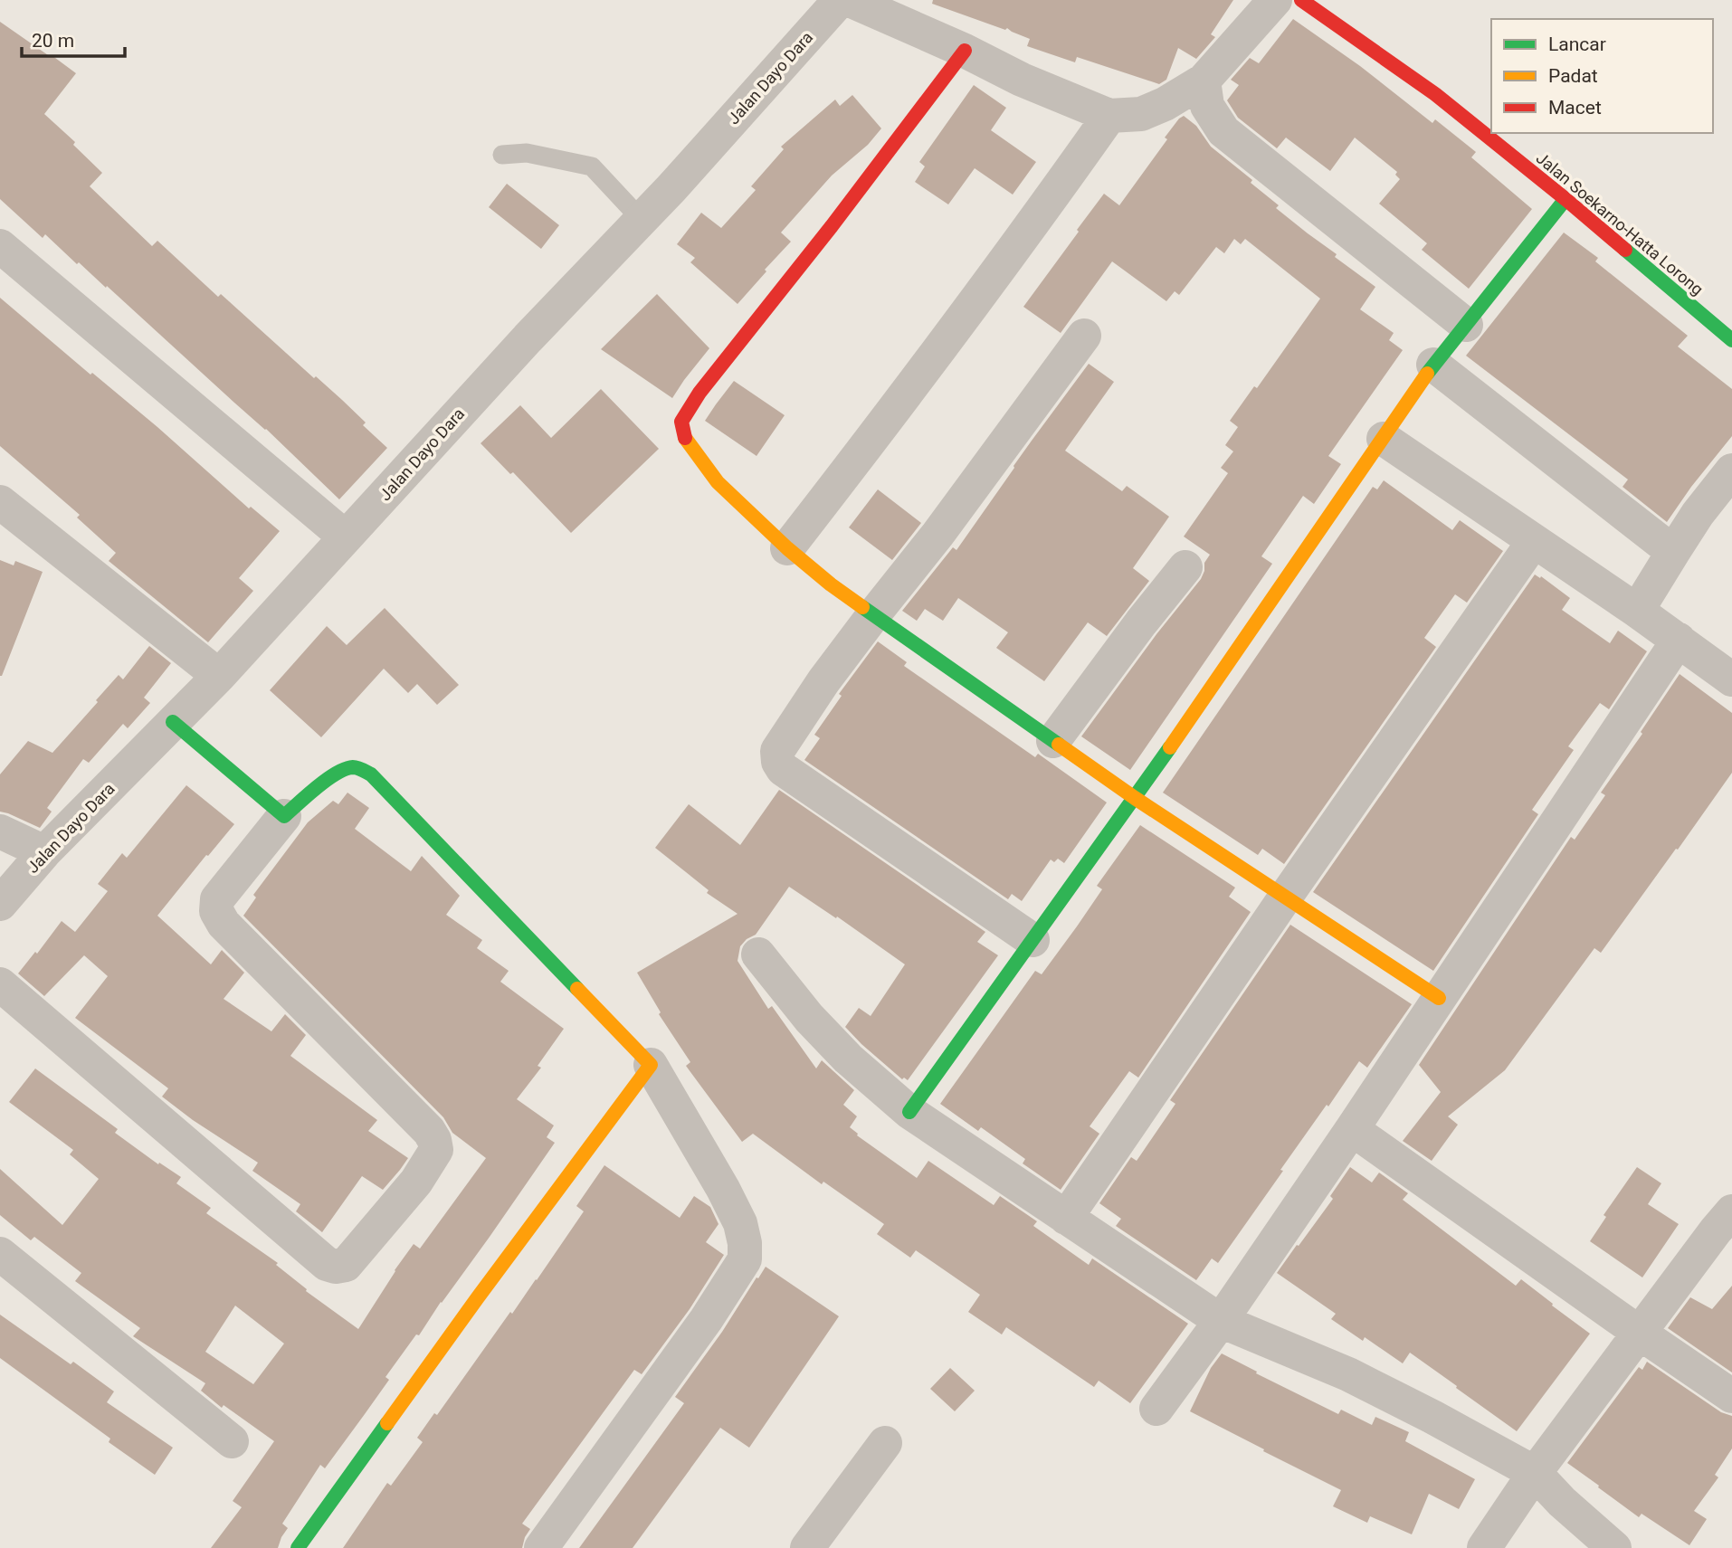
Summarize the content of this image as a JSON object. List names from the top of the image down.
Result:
{
  "streets": {
    "street": ["Jalan Dayo Dara", "Jalan Soekarno-Hatta Lorong"]
  },
  "legend": ["Lancar", "Padat", "Macet"],
  "scale_bar": "20 m"
}
